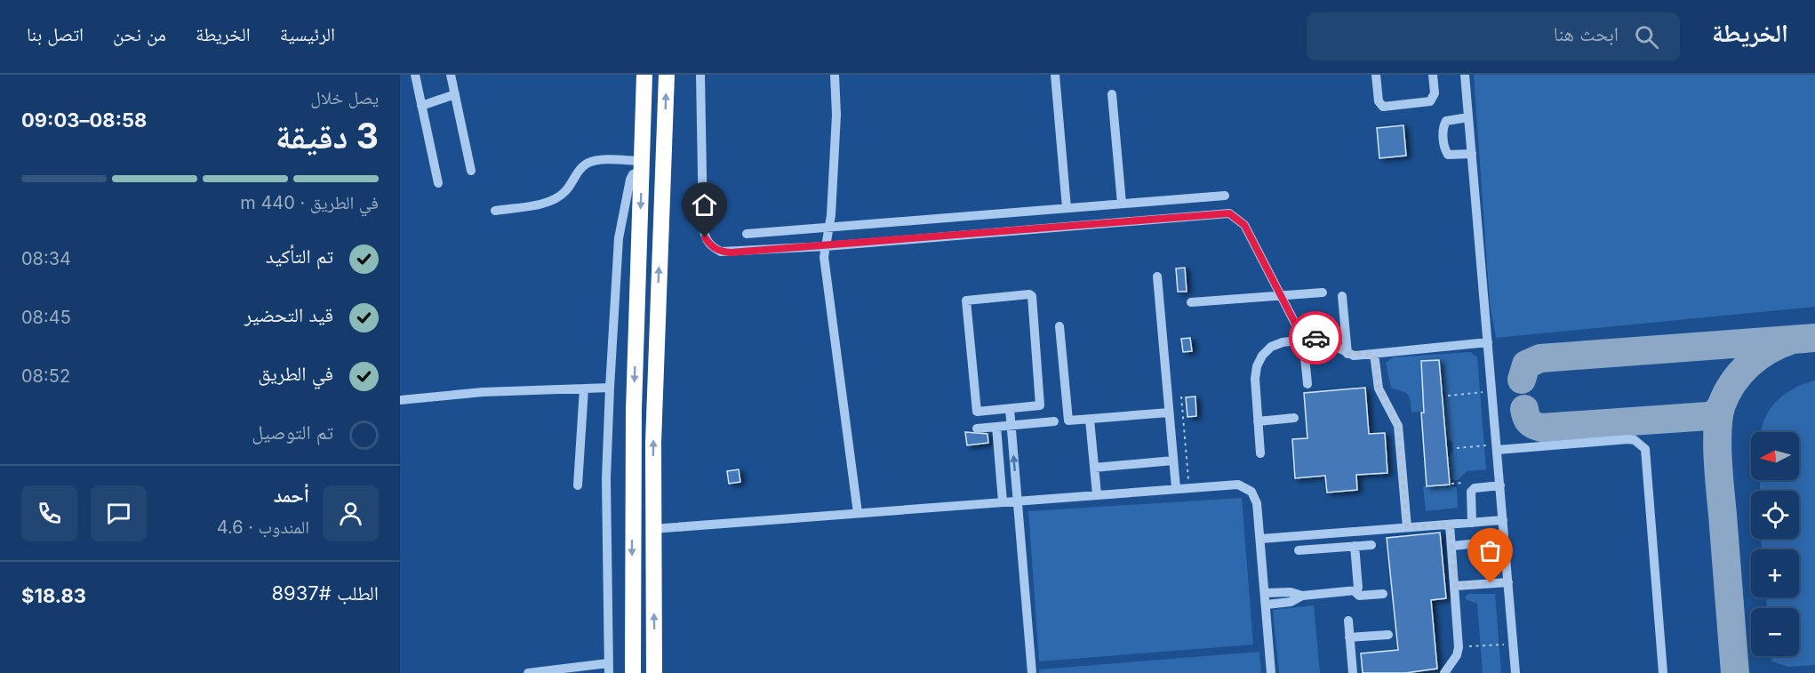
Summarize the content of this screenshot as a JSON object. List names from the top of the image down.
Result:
{
  "north": "left",
  "page": {
    "header": "الخريطة",
    "search": "ابحث هنا",
    "nav": [
      "الرئيسية",
      "الخريطة",
      "من نحن",
      "اتصل بنا"
    ],
    "heading": ["3 دقيقة", "يصل خلال", "08:58–09:03"],
    "panel": [
      "أحمد",
      "المندوب · 4.6",
      "الطلب #8937",
      "$18.83"
    ],
    "bar": "في الطريق · 440 m",
    "list": [
      ["تم التأكيد", "08:34"],
      ["قيد التحضير", "08:45"],
      ["في الطريق", "08:52"],
      "تم التوصيل"
    ],
    "map_buttons": ["+", "−"]
  }
}
